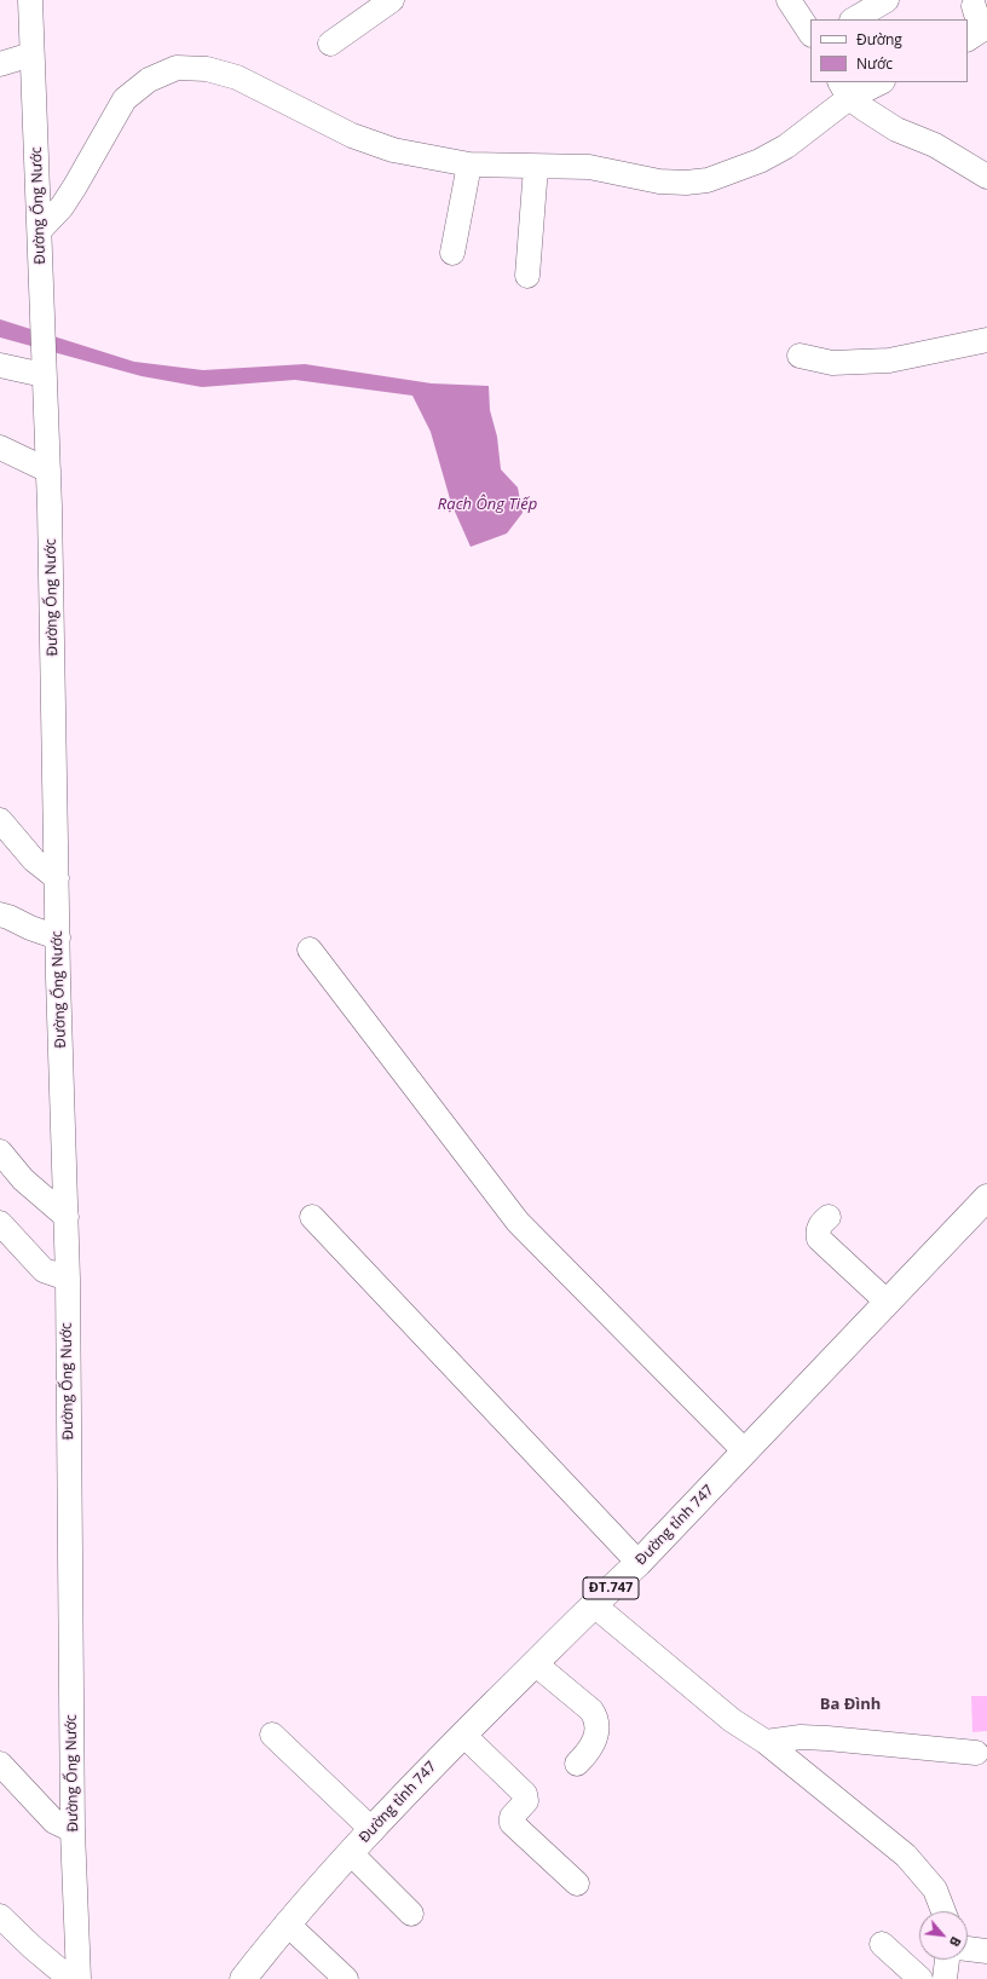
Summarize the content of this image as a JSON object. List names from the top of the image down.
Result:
{
  "streets": {
    "main road": ["Đường tỉnh 747", "ĐT.747"],
    "street": ["Đường Ống Nước"]
  },
  "districts": ["Ba Đình"],
  "water": ["Rạch Ông Tiếp"],
  "legend": ["Đường", "Nước"],
  "north": "bottom right"
}
